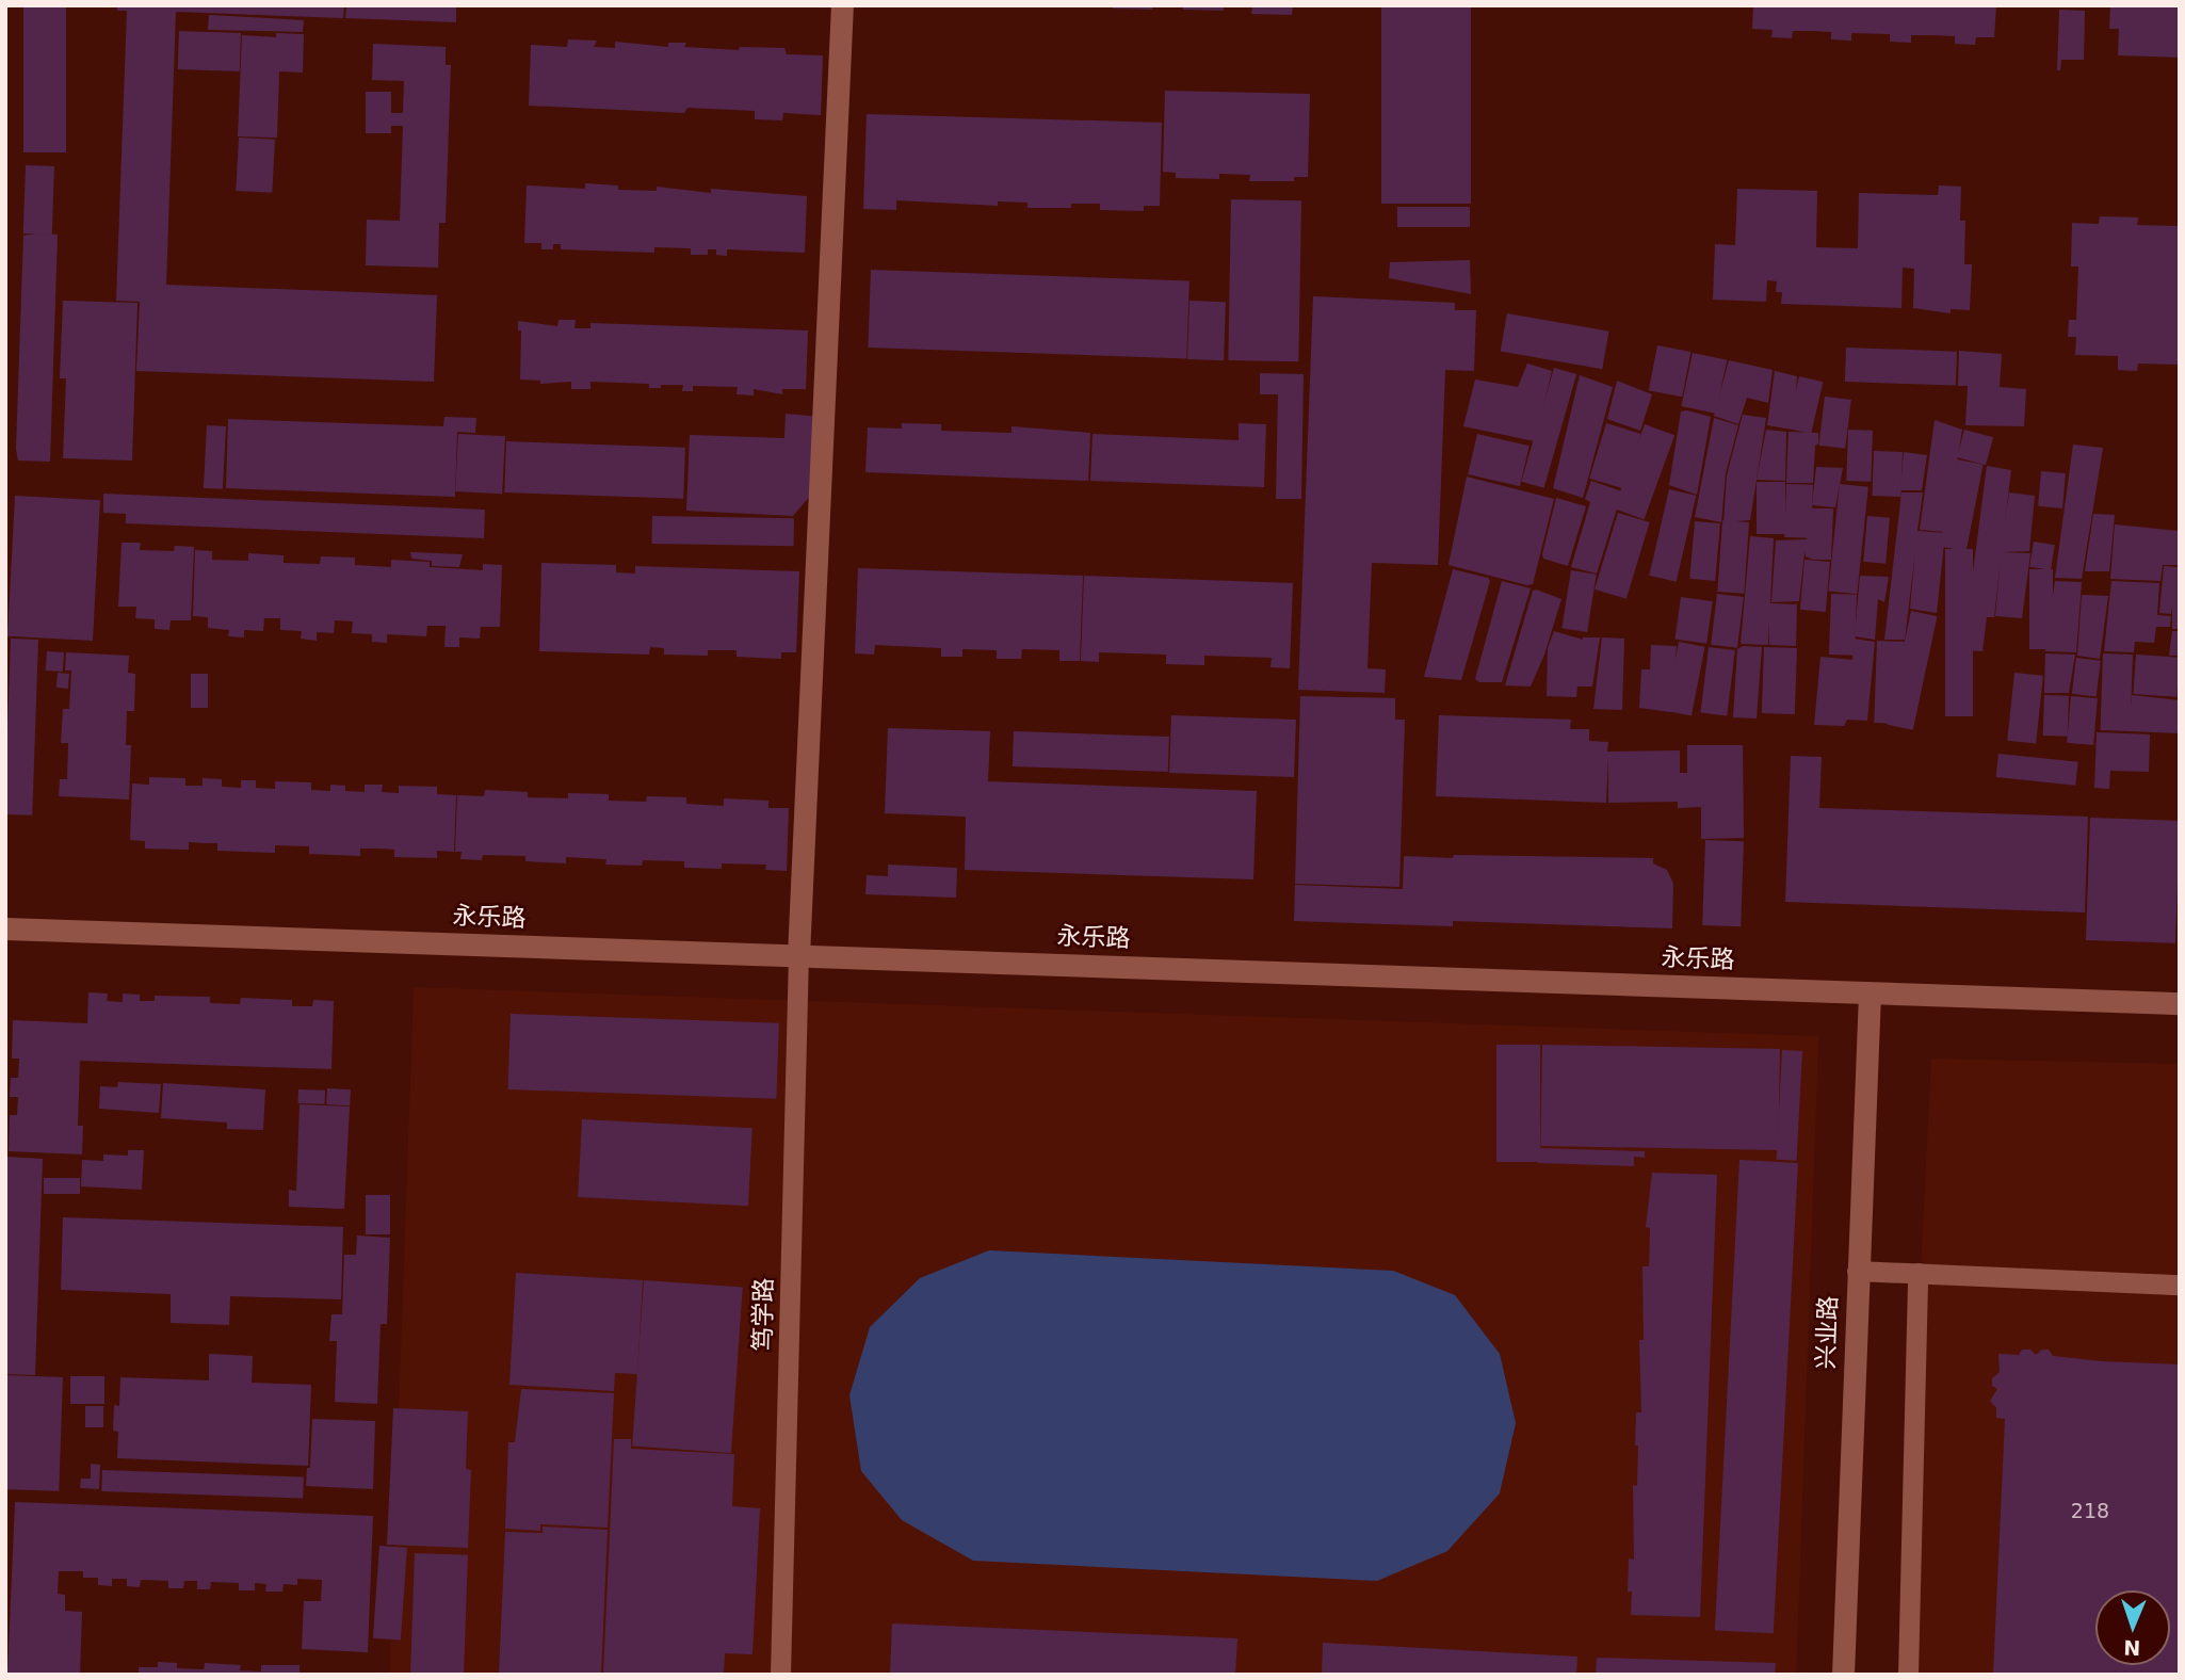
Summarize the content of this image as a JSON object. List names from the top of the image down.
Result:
{
  "streets": {
    "street": ["永乐路", "兴业路"],
    "lane": ["笃学路"]
  },
  "crossings": [
    ["永乐路", "笃学路"],
    ["永乐路", "兴业路"]
  ],
  "house_numbers": ["218"],
  "north": "bottom"
}
